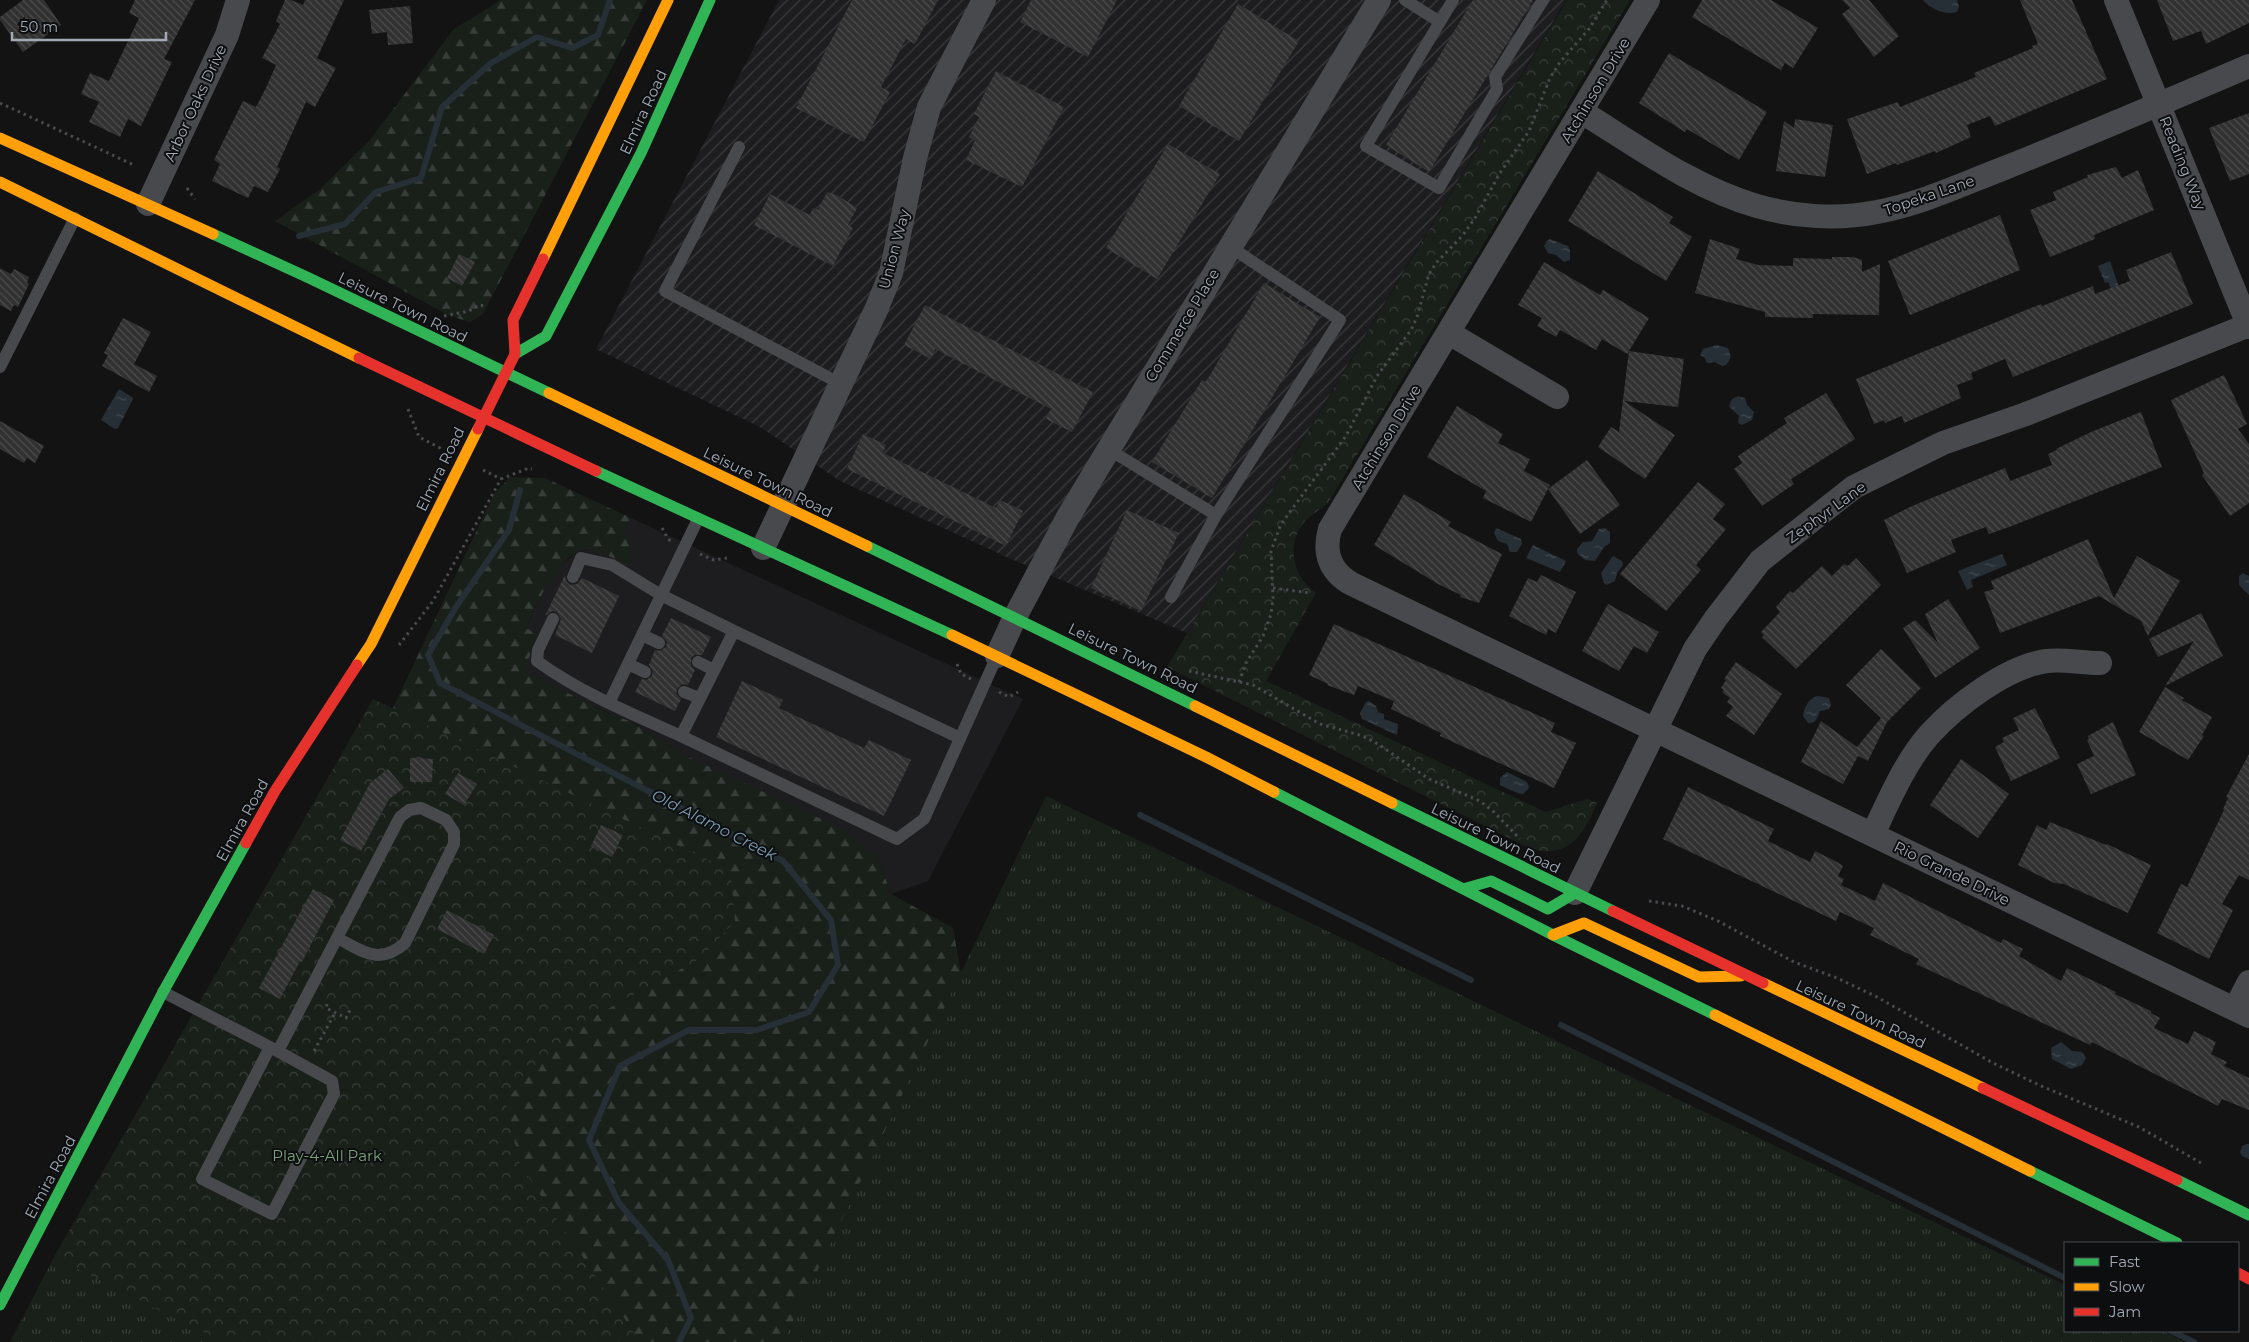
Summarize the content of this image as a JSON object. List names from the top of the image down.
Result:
{
  "streets": {
    "main road": ["Elmira Road", "Leisure Town Road"],
    "street": [
      "Atchinson Drive",
      "Arbor Oaks Drive",
      "Reading Way",
      "Topeka Lane",
      "Union Way",
      "Commerce Place",
      "Zephyr Lane",
      "Rio Grande Drive"
    ]
  },
  "crossings": [
    ["Atchinson Drive", "Topeka Lane"],
    ["Atchinson Drive", "Zephyr Lane"],
    ["Atchinson Drive", "Rio Grande Drive"],
    ["Arbor Oaks Drive", "Leisure Town Road"],
    ["Elmira Road", "Leisure Town Road"],
    ["Reading Way", "Topeka Lane"],
    ["Reading Way", "Zephyr Lane"],
    ["Union Way", "Leisure Town Road"],
    ["Leisure Town Road", "Commerce Place"],
    ["Leisure Town Road", "Zephyr Lane"],
    ["Zephyr Lane", "Rio Grande Drive"]
  ],
  "water": ["Old Alamo Creek"],
  "parks": ["Play-4-All Park"],
  "legend": ["Fast", "Slow", "Jam"],
  "scale_bar": "50 m"
}
